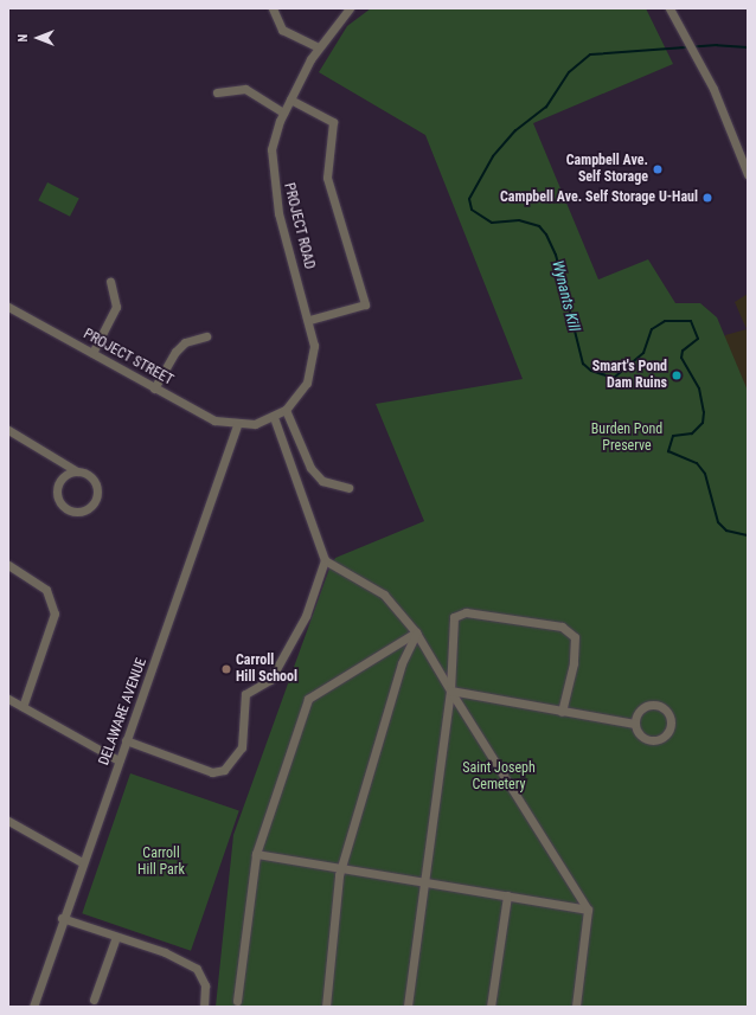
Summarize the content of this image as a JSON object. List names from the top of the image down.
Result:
{
  "streets": {
    "street": ["PROJECT ROAD", "PROJECT STREET", "DELAWARE AVENUE"]
  },
  "crossings": [
    ["PROJECT ROAD", "PROJECT STREET"],
    ["PROJECT ROAD", "DELAWARE AVENUE"],
    ["PROJECT STREET", "DELAWARE AVENUE"]
  ],
  "water": ["Wynants Kill"],
  "parks": ["Burden Pond Preserve", "Saint Joseph Cemetery", "Carroll Hill Park"],
  "places": [
    "Campbell Ave. Self Storage",
    "Campbell Ave. Self Storage U-Haul",
    "Smart's Pond Dam Ruins",
    "Carroll Hill School"
  ],
  "north": "left"
}
